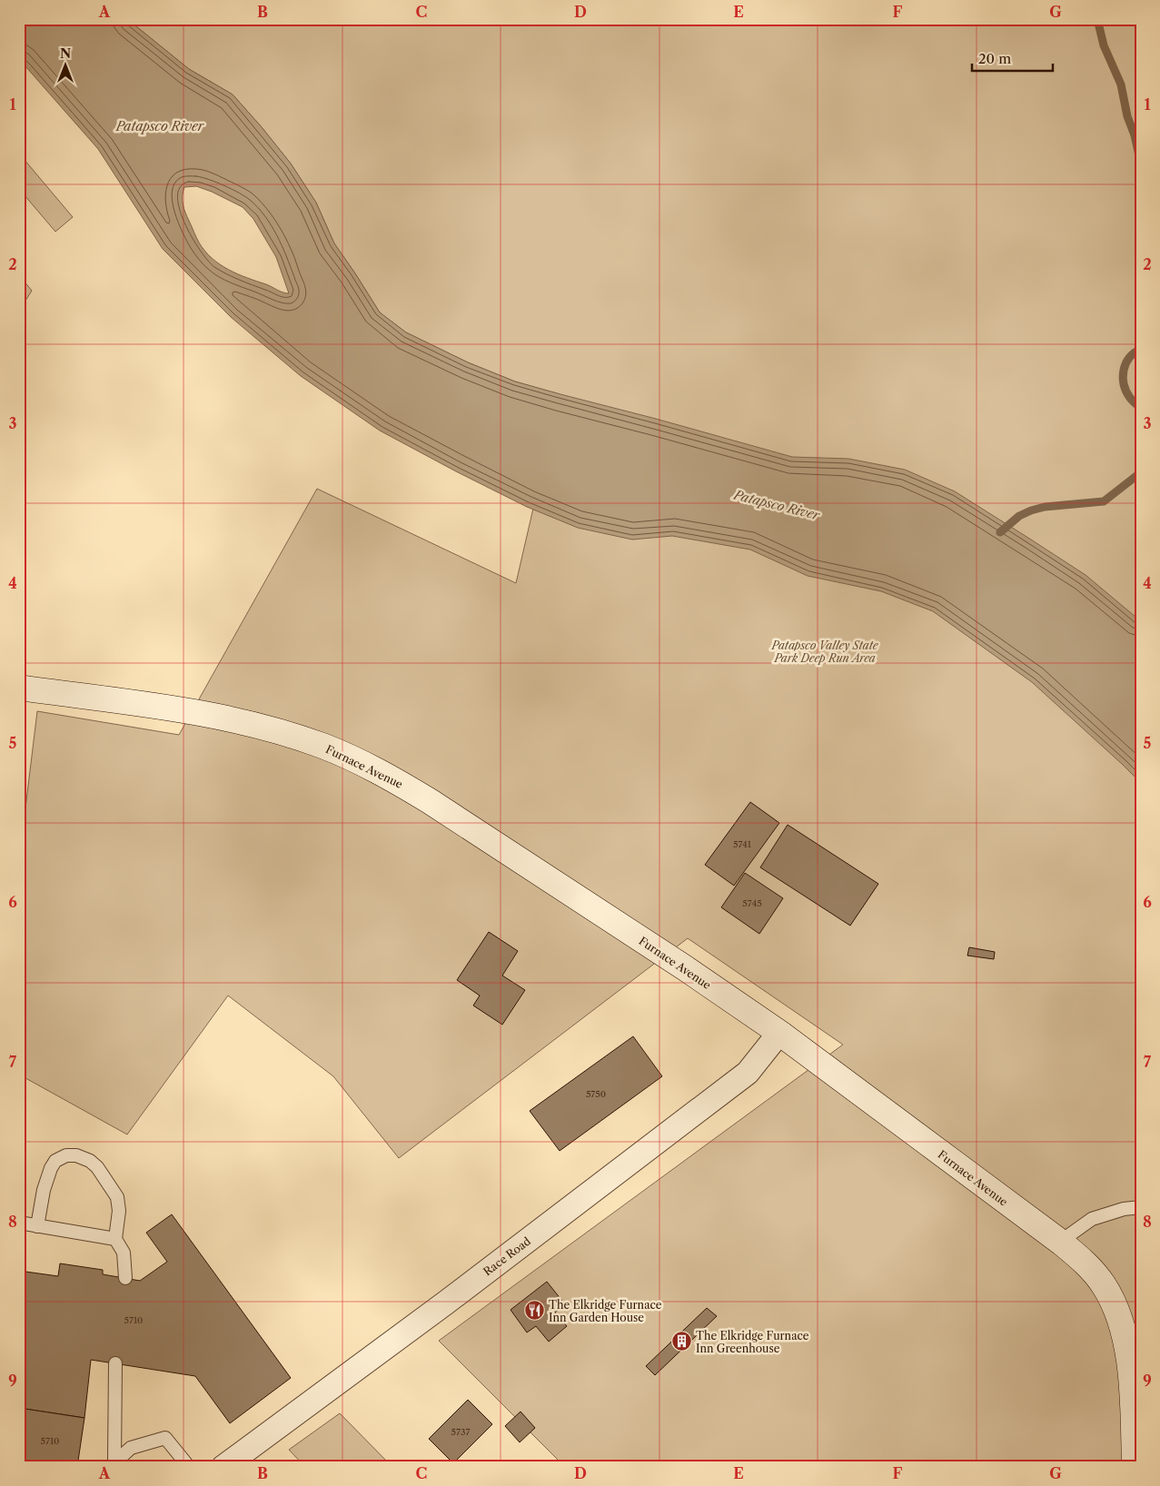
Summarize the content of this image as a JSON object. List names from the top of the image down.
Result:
{
  "streets": {
    "street": ["Furnace Avenue", "Race Road"]
  },
  "crossings": [
    ["Furnace Avenue", "Race Road"]
  ],
  "water": ["Patapsco River"],
  "parks": ["Patapsco Valley State Park Deep Run Area"],
  "places": {
    "restaurant": ["The Elkridge Furnace Inn Garden House"],
    "building": ["The Elkridge Furnace Inn Greenhouse"]
  },
  "house_numbers": [
    "5741",
    "5745",
    "5750",
    "5710",
    "5737",
    "5710"
  ],
  "scale_bar": "20 m",
  "north": "top",
  "grid": {
    "columns": [
      "A",
      "B",
      "C",
      "D",
      "E",
      "F",
      "G"
    ],
    "rows": [
      "1",
      "2",
      "3",
      "4",
      "5",
      "6",
      "7",
      "8",
      "9"
    ]
  }
}
